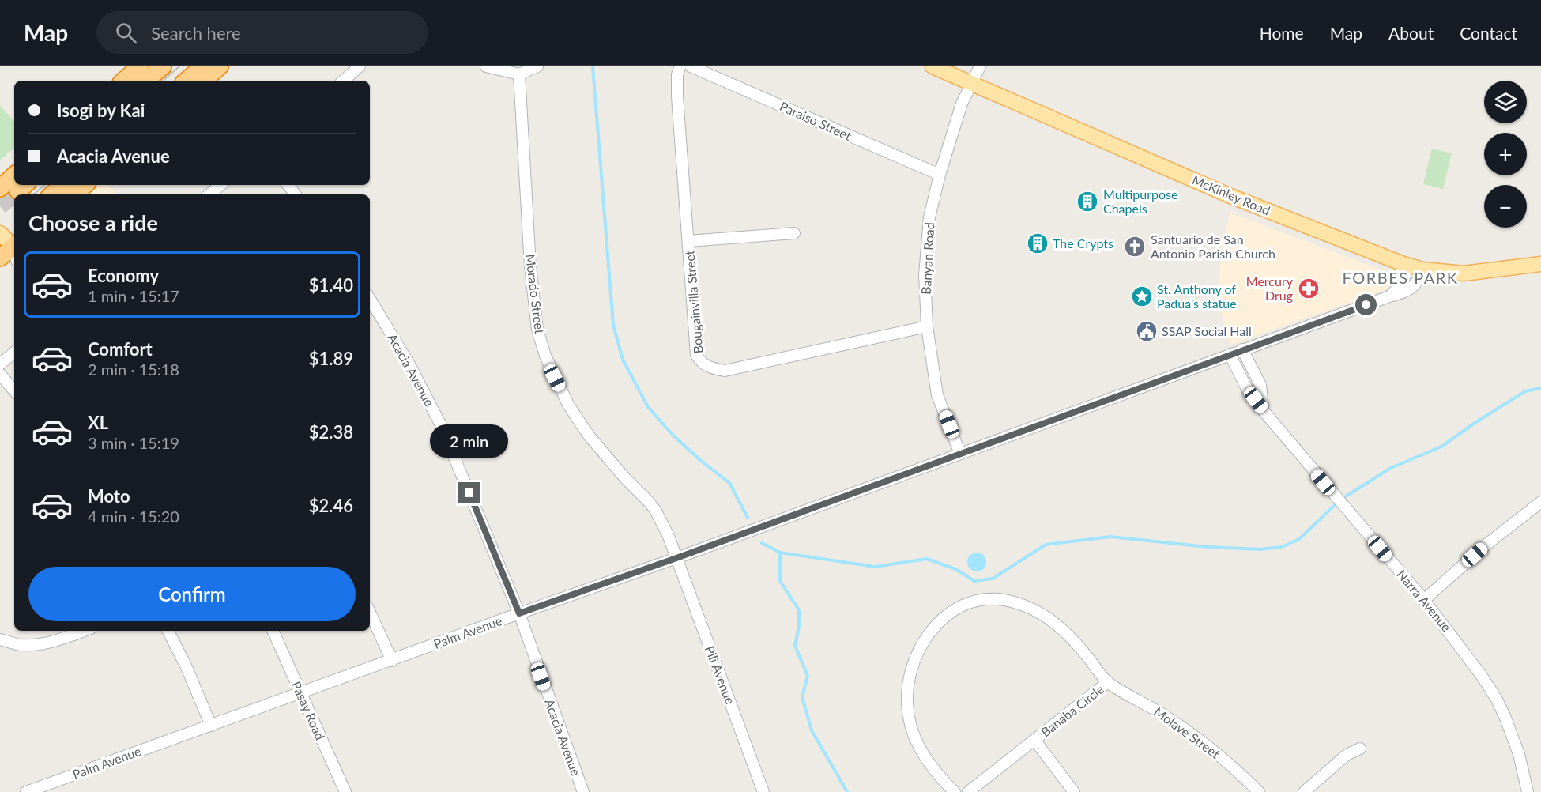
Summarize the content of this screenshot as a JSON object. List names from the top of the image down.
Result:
{
  "streets": {
    "main road": ["McKinley Road"],
    "street": [
      "Paraiso Street",
      "Banyan Road",
      "Morado Street",
      "Bougainvilla Street",
      "Acacia Avenue",
      "Narra Avenue",
      "Palm Avenue",
      "Pili Avenue",
      "Pasay Road",
      "Banaba Circle",
      "Molave Street"
    ]
  },
  "crossings": [
    ["Paraiso Street", "Banyan Road"],
    ["McKinley Road", "Banyan Road"],
    ["McKinley Road", "Palm Avenue"],
    ["Banyan Road", "Bougainvilla Street"],
    ["Banyan Road", "Palm Avenue"],
    ["Morado Street", "Palm Avenue"],
    ["Morado Street", "Pili Avenue"],
    ["Acacia Avenue", "Palm Avenue"],
    ["Narra Avenue", "Palm Avenue"],
    ["Palm Avenue", "Pili Avenue"],
    ["Palm Avenue", "Pasay Road"],
    ["Banaba Circle", "Molave Street"]
  ],
  "districts": ["FORBES PARK"],
  "places": {
    "building": ["Multipurpose Chapels", "The Crypts"],
    "church": ["Santuario de San Antonio Parish Church"],
    "pharmacy": ["Mercury Drug"],
    "place": ["St. Anthony of Padua's statue"],
    "public building": ["SSAP Social Hall"]
  },
  "page": {
    "header": "Map",
    "search": "Search here",
    "nav": [
      "Home",
      "Map",
      "About",
      "Contact"
    ],
    "map_buttons": ["+", "−"],
    "banner": ["Isogi by Kai", "Acacia Avenue"],
    "heading": "Choose a ride",
    "list": [
      {
        "name": "Economy",
        "note": "1 min · 15:17",
        "value": "$1.40"
      },
      {
        "name": "Comfort",
        "note": "2 min · 15:18",
        "value": "$1.89"
      },
      {
        "name": "XL",
        "note": "3 min · 15:19",
        "value": "$2.38"
      },
      {
        "name": "Moto",
        "note": "4 min · 15:20",
        "value": "$2.46"
      }
    ],
    "bubble": "2 min",
    "buttons": "Confirm"
  }
}
